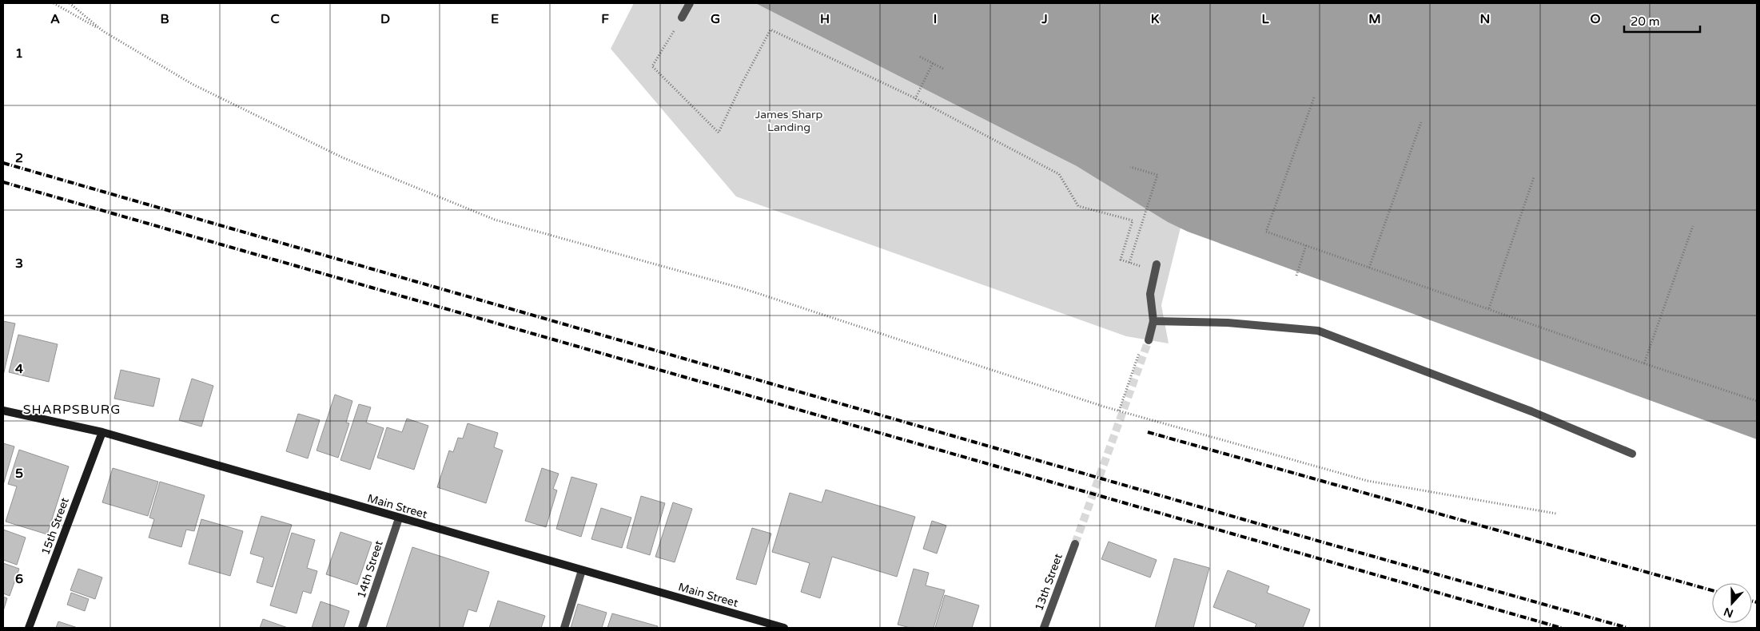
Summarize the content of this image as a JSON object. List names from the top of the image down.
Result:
{
  "streets": {
    "main road": ["Main Street", "15th Street"],
    "street": ["14th Street", "13th Street"]
  },
  "crossings": [
    ["Main Street", "15th Street"],
    ["Main Street", "14th Street"]
  ],
  "districts": ["SHARPSBURG"],
  "parks": ["James Sharp Landing"],
  "scale_bar": "20 m",
  "north": "bottom",
  "grid": {
    "columns": [
      "A",
      "B",
      "C",
      "D",
      "E",
      "F",
      "G",
      "H",
      "I",
      "J",
      "K",
      "L",
      "M",
      "N",
      "O"
    ],
    "rows": [
      "1",
      "2",
      "3",
      "4",
      "5",
      "6"
    ]
  }
}
